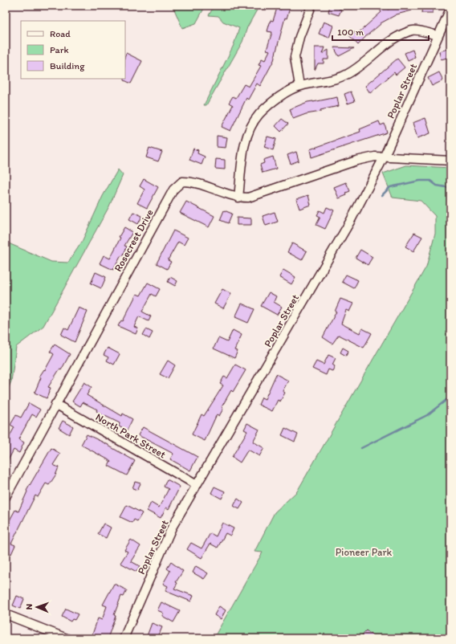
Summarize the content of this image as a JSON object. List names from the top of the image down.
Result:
{
  "streets": {
    "street": ["Poplar Street", "Rosecrest Drive", "North Park Street"]
  },
  "crossings": [
    ["Poplar Street", "Rosecrest Drive"],
    ["Poplar Street", "North Park Street"],
    ["Rosecrest Drive", "North Park Street"]
  ],
  "parks": ["Pioneer Park"],
  "legend": ["Road", "Park", "Building"],
  "scale_bar": "100 m",
  "north": "left"
}
